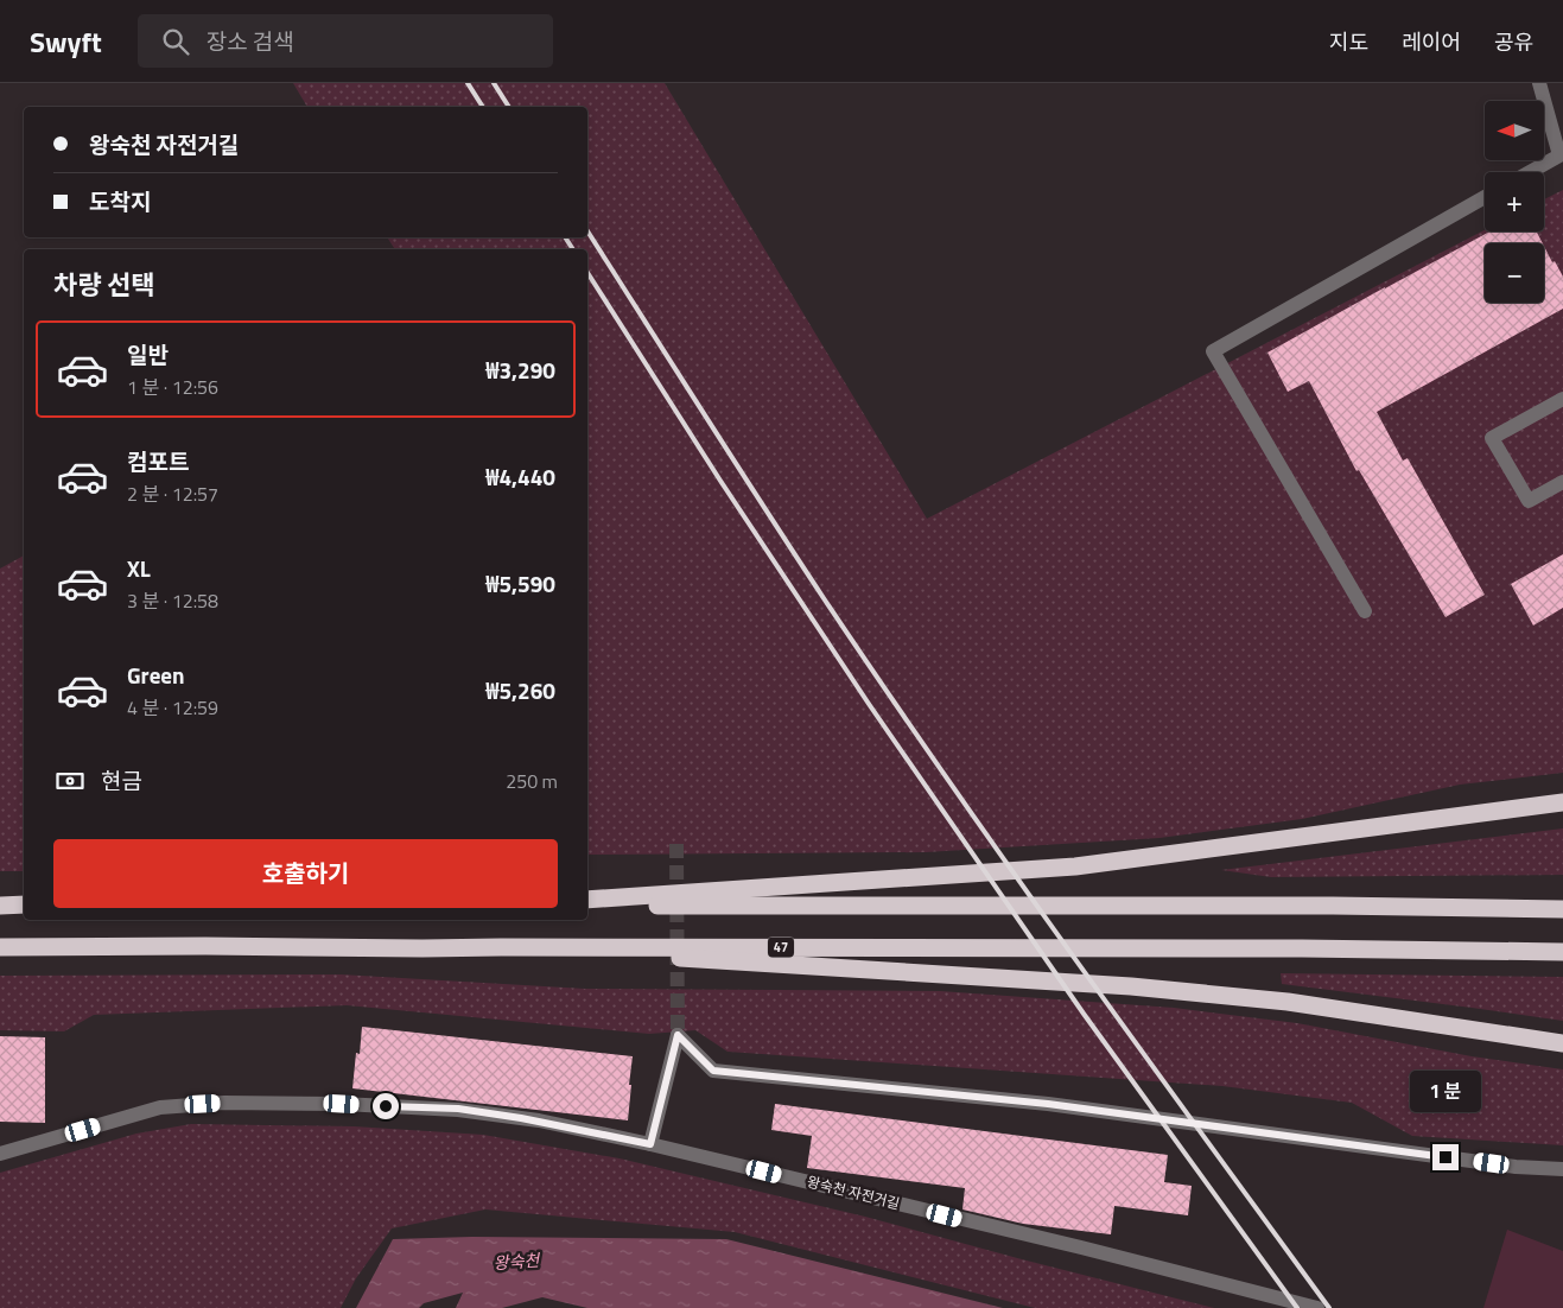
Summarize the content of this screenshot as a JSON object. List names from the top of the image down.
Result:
{
  "streets": {
    "highway": ["47"],
    "street": ["왕숙천 자전거길"]
  },
  "water": ["왕숙천"],
  "north": "left",
  "page": {
    "header": "Swyft",
    "search": "장소 검색",
    "nav": ["지도", "레이어", "공유"],
    "map_buttons": ["+", "−"],
    "banner": ["왕숙천 자전거길", "도착지"],
    "heading": "차량 선택",
    "list": [
      {
        "name": "일반",
        "note": "1 분 · 12:56",
        "value": "₩3,290"
      },
      {
        "name": "컴포트",
        "note": "2 분 · 12:57",
        "value": "₩4,440"
      },
      {
        "name": "XL",
        "note": "3 분 · 12:58",
        "value": "₩5,590"
      },
      {
        "name": "Green",
        "note": "4 분 · 12:59",
        "value": "₩5,260"
      }
    ],
    "pay": ["현금", "250 m"],
    "buttons": "호출하기",
    "bubble": "1 분"
  }
}
